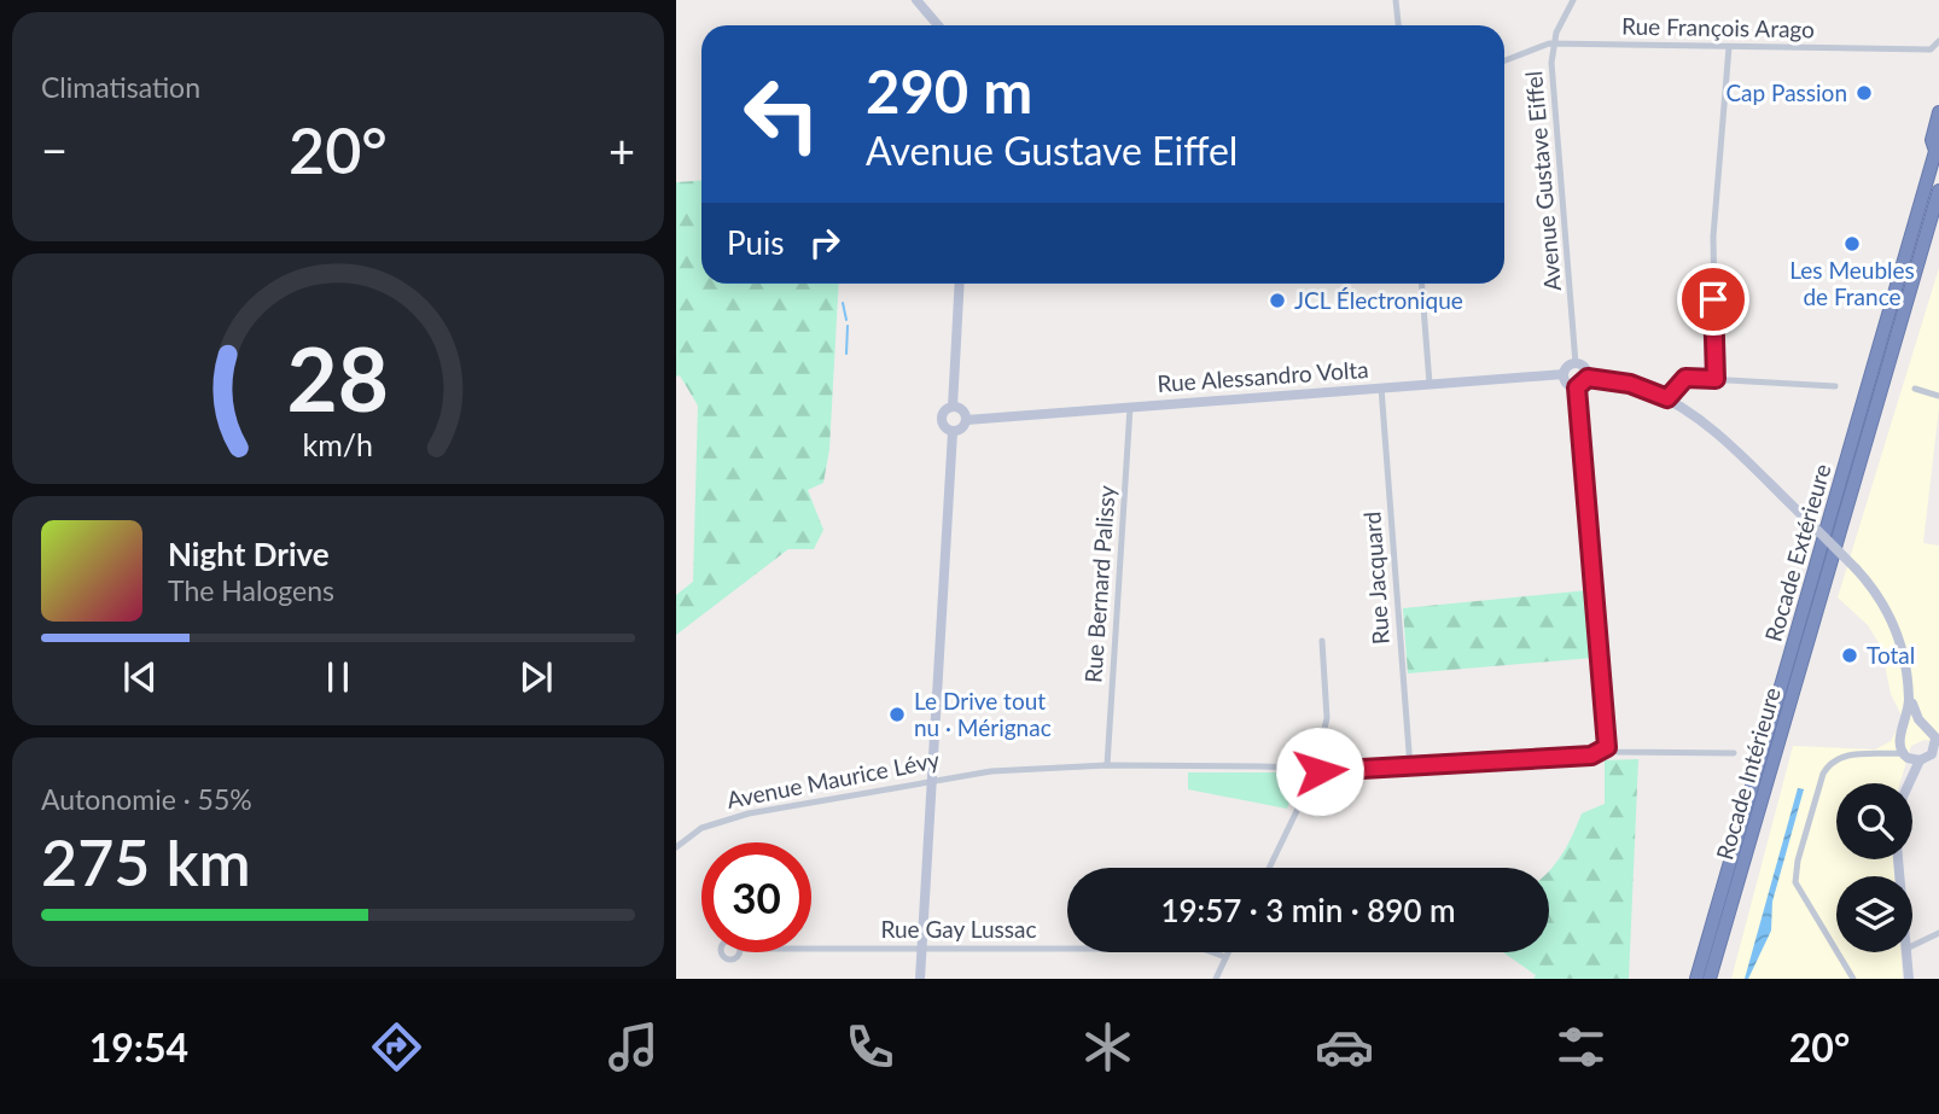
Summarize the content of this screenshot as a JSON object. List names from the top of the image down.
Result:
{
  "streets": {
    "highway": ["Rocade Extérieure", "Rocade Intérieure"],
    "street": [
      "Rue François Arago",
      "Avenue Gustave Eiffel",
      "Rue Alessandro Volta",
      "Rue Jacquard",
      "Rue Bernard Palissy",
      "Avenue Maurice Lévy",
      "Rue Gay Lussac"
    ]
  },
  "crossings": [
    ["Rue François Arago", "Avenue Gustave Eiffel"],
    ["Avenue Gustave Eiffel", "Rue Alessandro Volta"],
    ["Rue Alessandro Volta", "Rue Jacquard"],
    ["Rue Alessandro Volta", "Rue Bernard Palissy"],
    ["Rue Jacquard", "Avenue Maurice Lévy"],
    ["Rue Bernard Palissy", "Avenue Maurice Lévy"]
  ],
  "places": [
    "Cap Passion",
    "Les Meubles de France",
    "JCL Électronique",
    "Total",
    "Le Drive tout nu · Mérignac"
  ],
  "page": {
    "tile": [
      "Climatisation",
      ["Autonomie · 55%", "275 km"]
    ],
    "turn": ["290 m", "Avenue Gustave Eiffel"],
    "heat": ["−", "20°", "+"],
    "then": "Puis",
    "song": ["Night Drive", "The Halogens"],
    "limit": "30",
    "trip": "19:57 · 3 min · 890 m",
    "tabs": ["19:54", "20°"],
    "gauge": ["28", "km/h"]
  }
}
